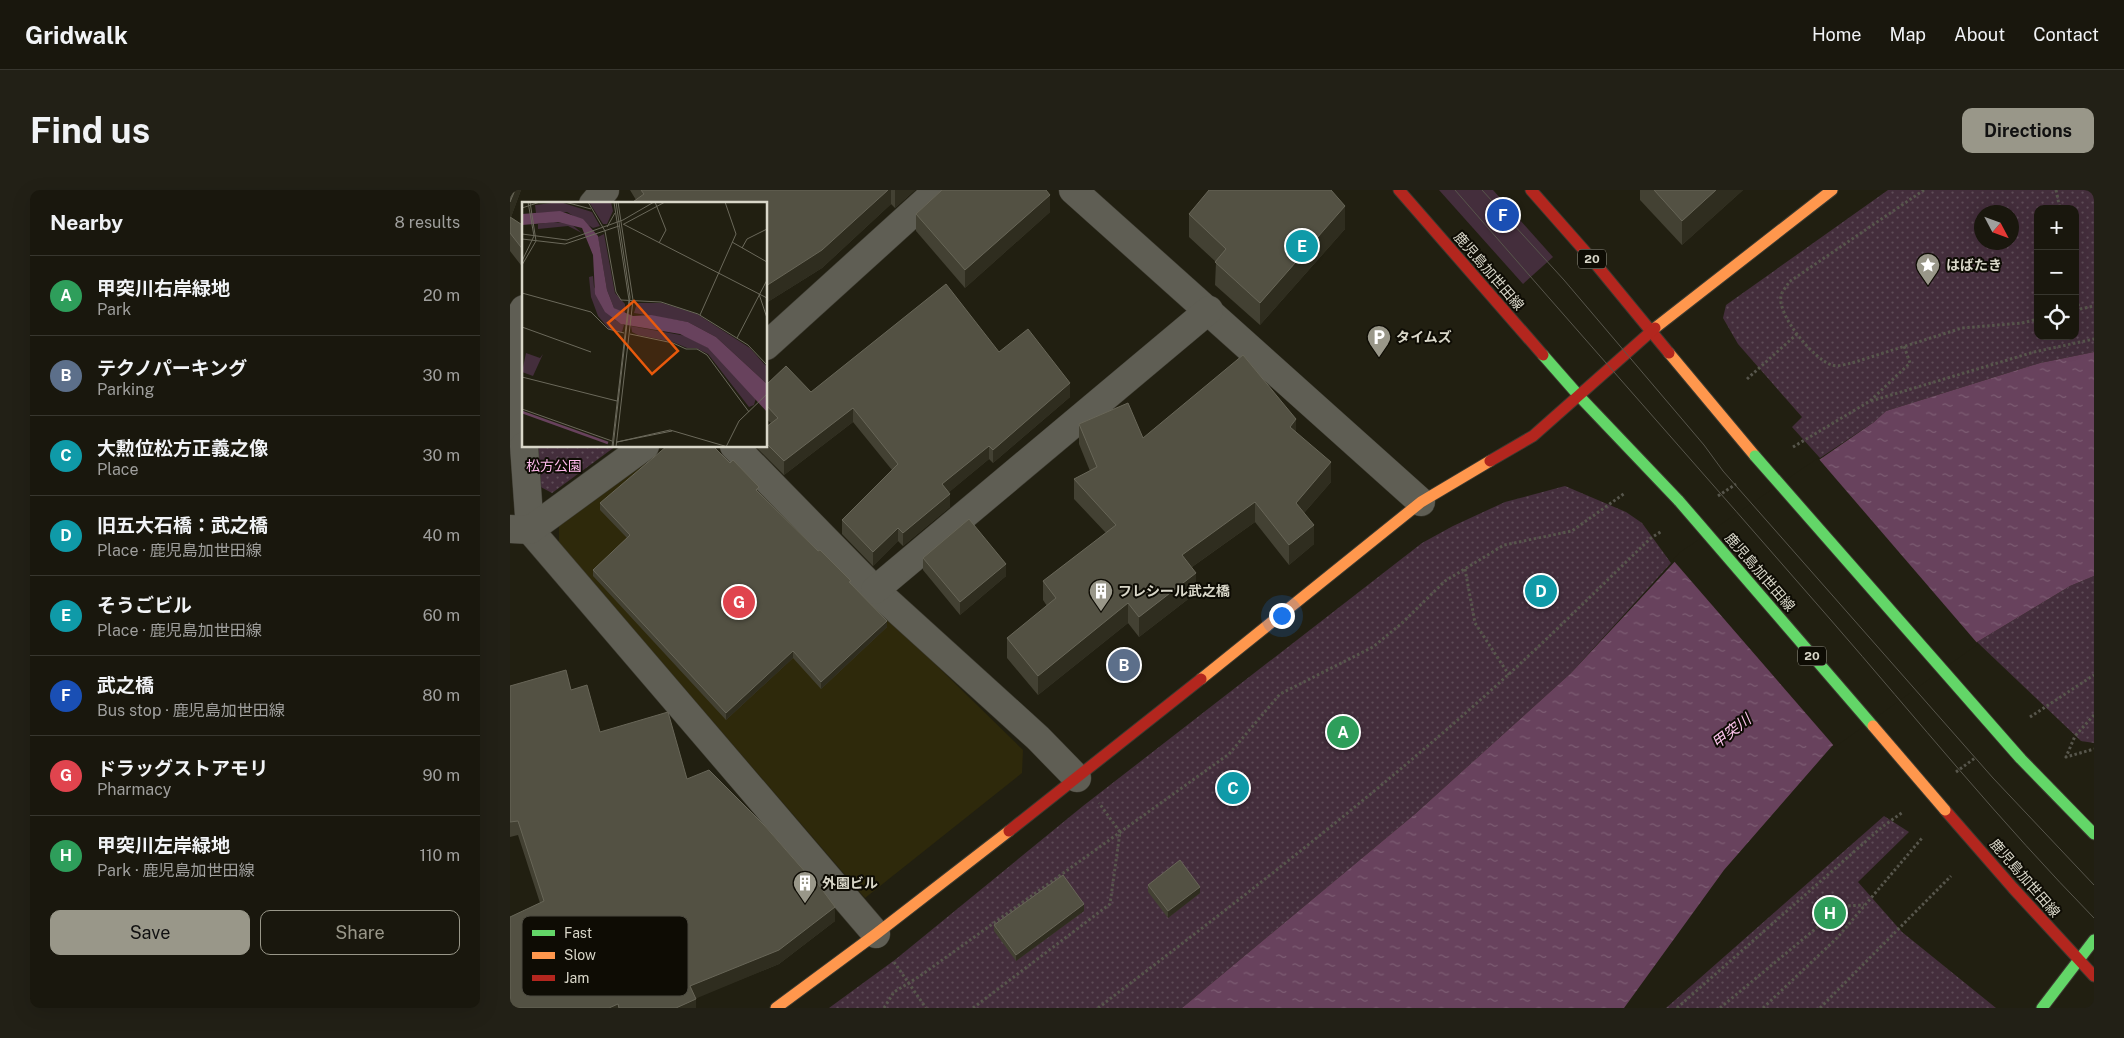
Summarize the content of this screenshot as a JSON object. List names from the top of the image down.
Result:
{
  "streets": {
    "main road": ["20", "鹿児島加世田線"]
  },
  "water": ["甲突川"],
  "parks": ["松方公園"],
  "places": {
    "place": ["はばたき"],
    "parking": ["タイムズ"],
    "building": ["フレシール武之橋", "外園ビル"]
  },
  "legend": ["Fast", "Slow", "Jam"],
  "north": "bottom right",
  "page": {
    "header": "Gridwalk",
    "nav": [
      "Home",
      "Map",
      "About",
      "Contact"
    ],
    "buttons": [
      "Directions",
      ["Save", "Share"]
    ],
    "title": "Find us",
    "heading": ["Nearby", "8 results"],
    "pins": [
      "F",
      "E",
      "D",
      "G",
      "B",
      "A",
      "C",
      "H"
    ],
    "map_buttons": ["+", "−"],
    "list": [
      {
        "mark": "A",
        "name": "甲突川右岸緑地",
        "note": "Park",
        "value": "20 m"
      },
      {
        "mark": "B",
        "name": "テクノパーキング",
        "note": "Parking",
        "value": "30 m"
      },
      {
        "mark": "C",
        "name": "大勲位松方正義之像",
        "note": "Place",
        "value": "30 m"
      },
      {
        "mark": "D",
        "name": "旧五大石橋：武之橋",
        "note": "Place · 鹿児島加世田線",
        "value": "40 m"
      },
      {
        "mark": "E",
        "name": "そうごビル",
        "note": "Place · 鹿児島加世田線",
        "value": "60 m"
      },
      {
        "mark": "F",
        "name": "武之橋",
        "note": "Bus stop · 鹿児島加世田線",
        "value": "80 m"
      },
      {
        "mark": "G",
        "name": "ドラッグストアモリ",
        "note": "Pharmacy",
        "value": "90 m"
      },
      {
        "mark": "H",
        "name": "甲突川左岸緑地",
        "note": "Park · 鹿児島加世田線",
        "value": "110 m"
      }
    ]
  }
}
